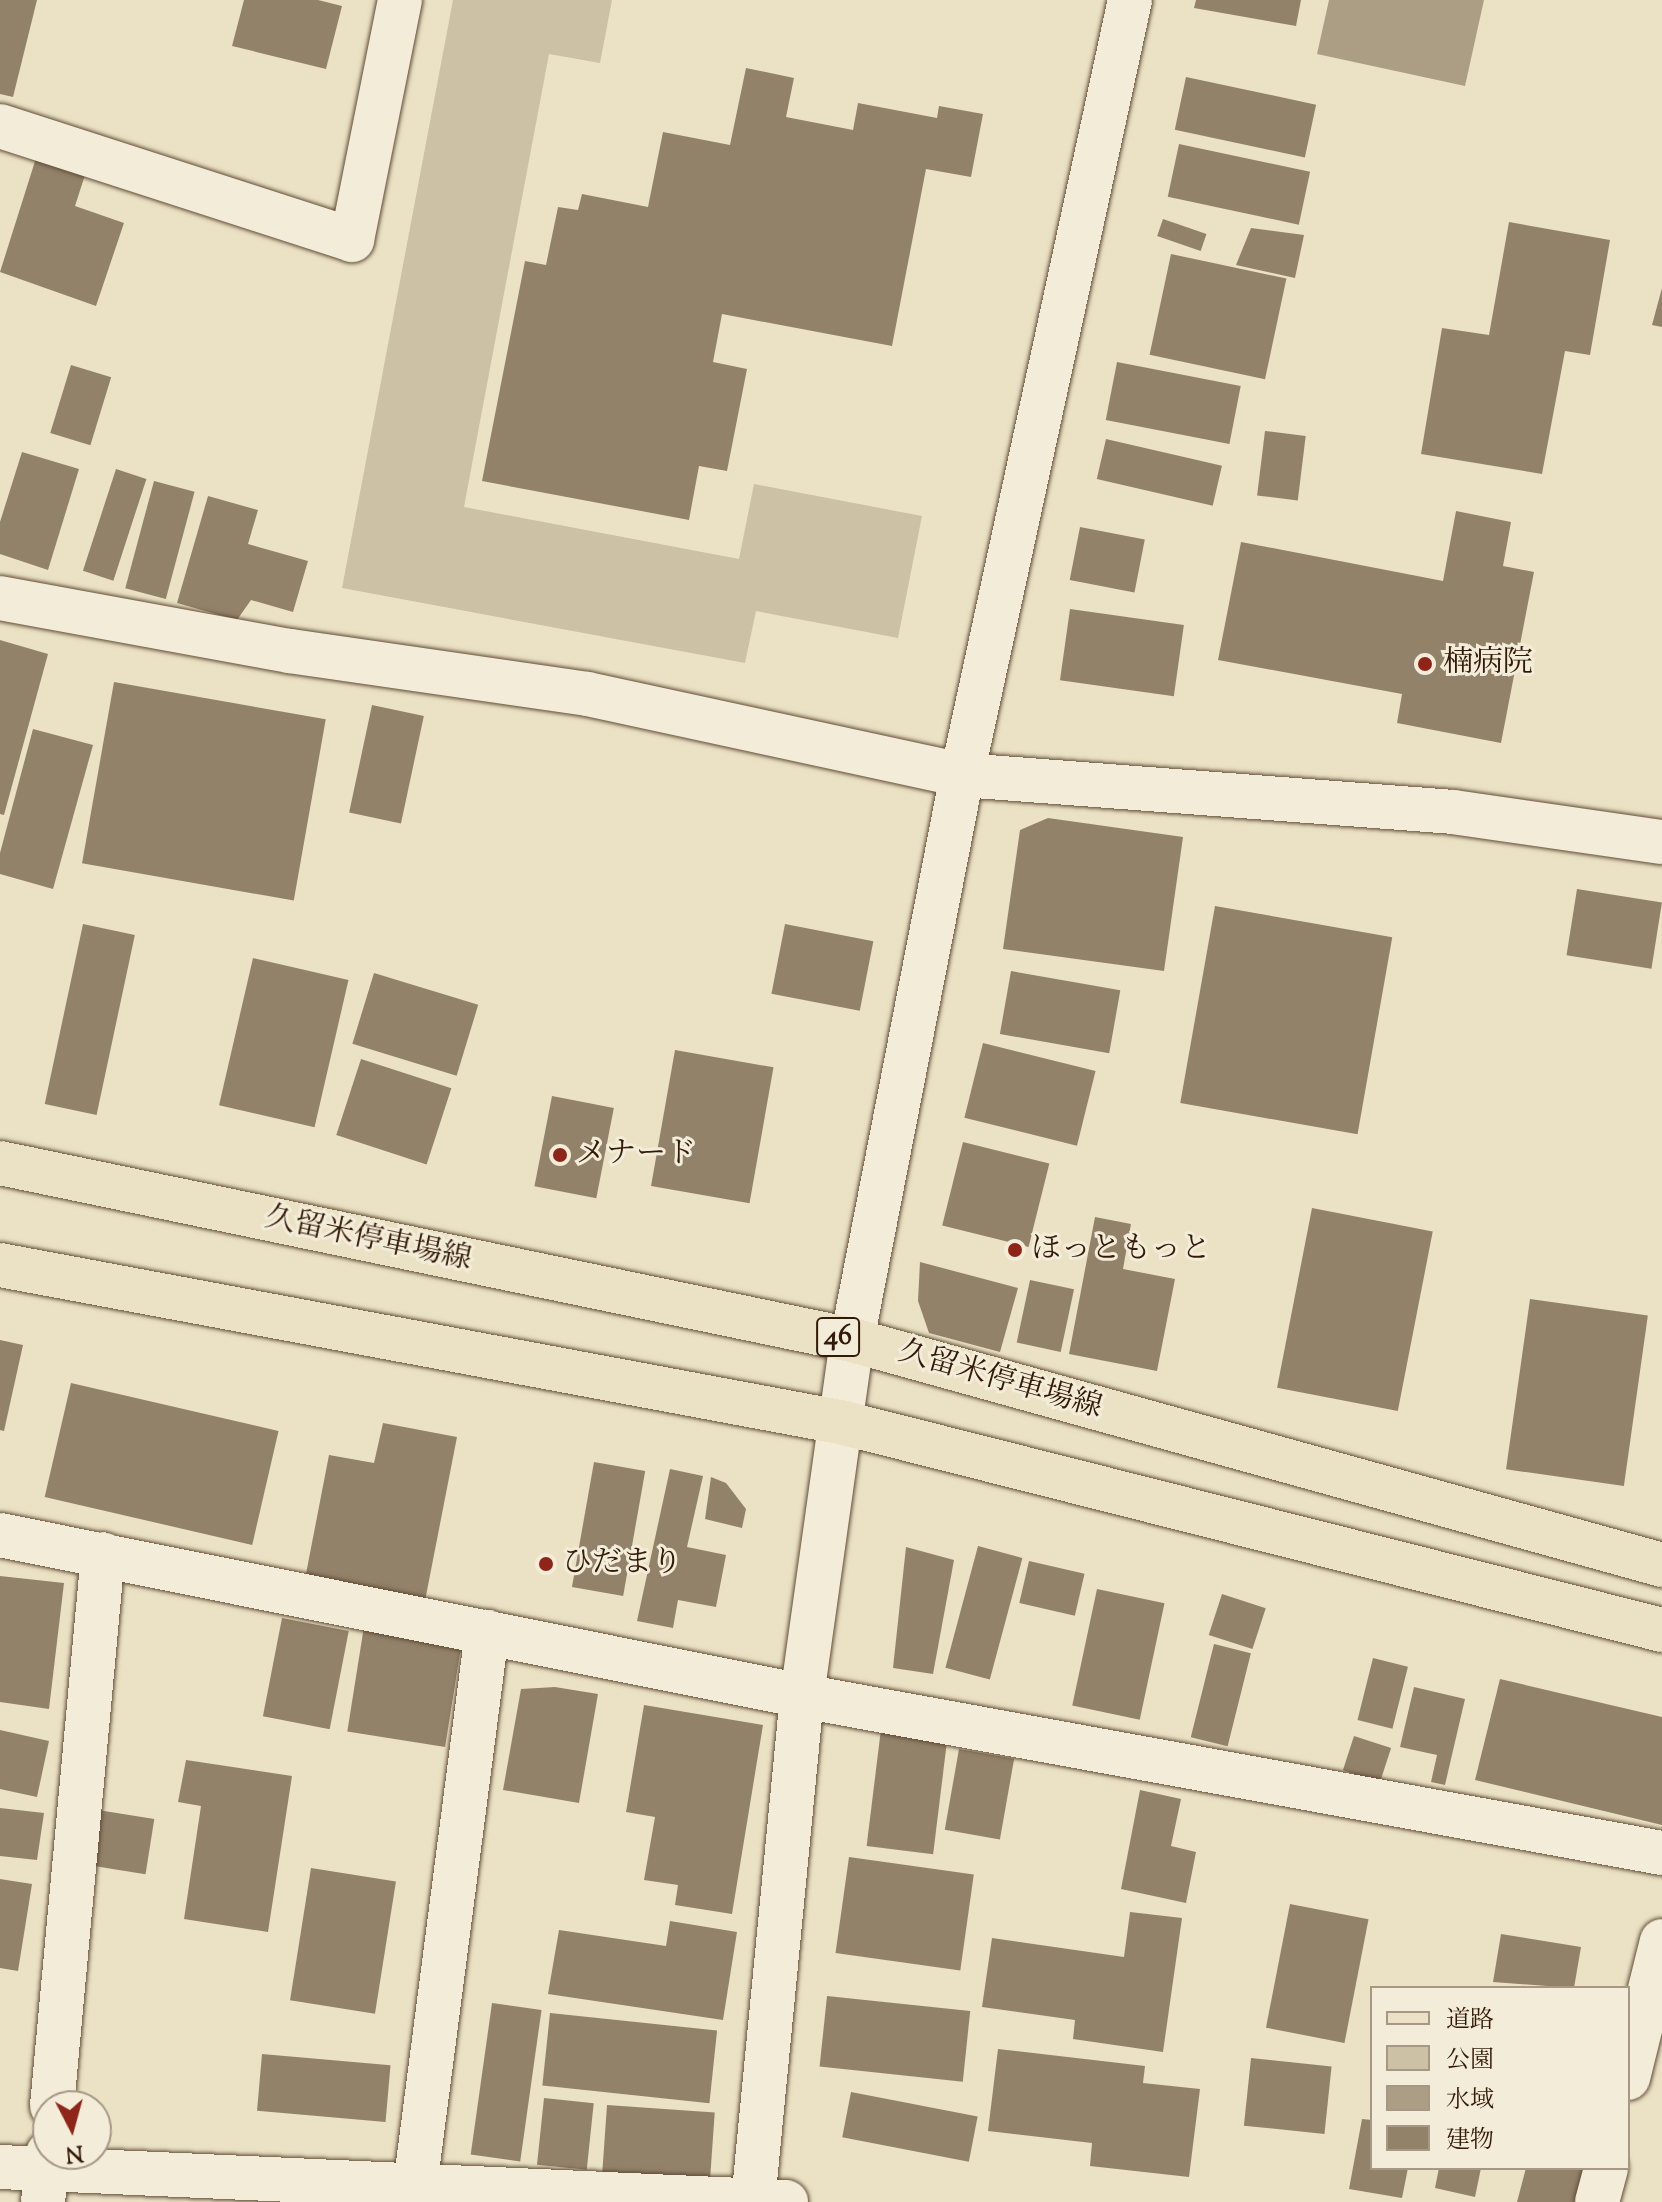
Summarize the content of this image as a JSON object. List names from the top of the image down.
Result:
{
  "streets": {
    "main road": ["久留米停車場線", "46"]
  },
  "places": [
    "楠病院",
    "メナード",
    "ほっともっと",
    "ひだまり"
  ],
  "legend": [
    "道路",
    "公園",
    "水域",
    "建物"
  ],
  "north": "bottom"
}
